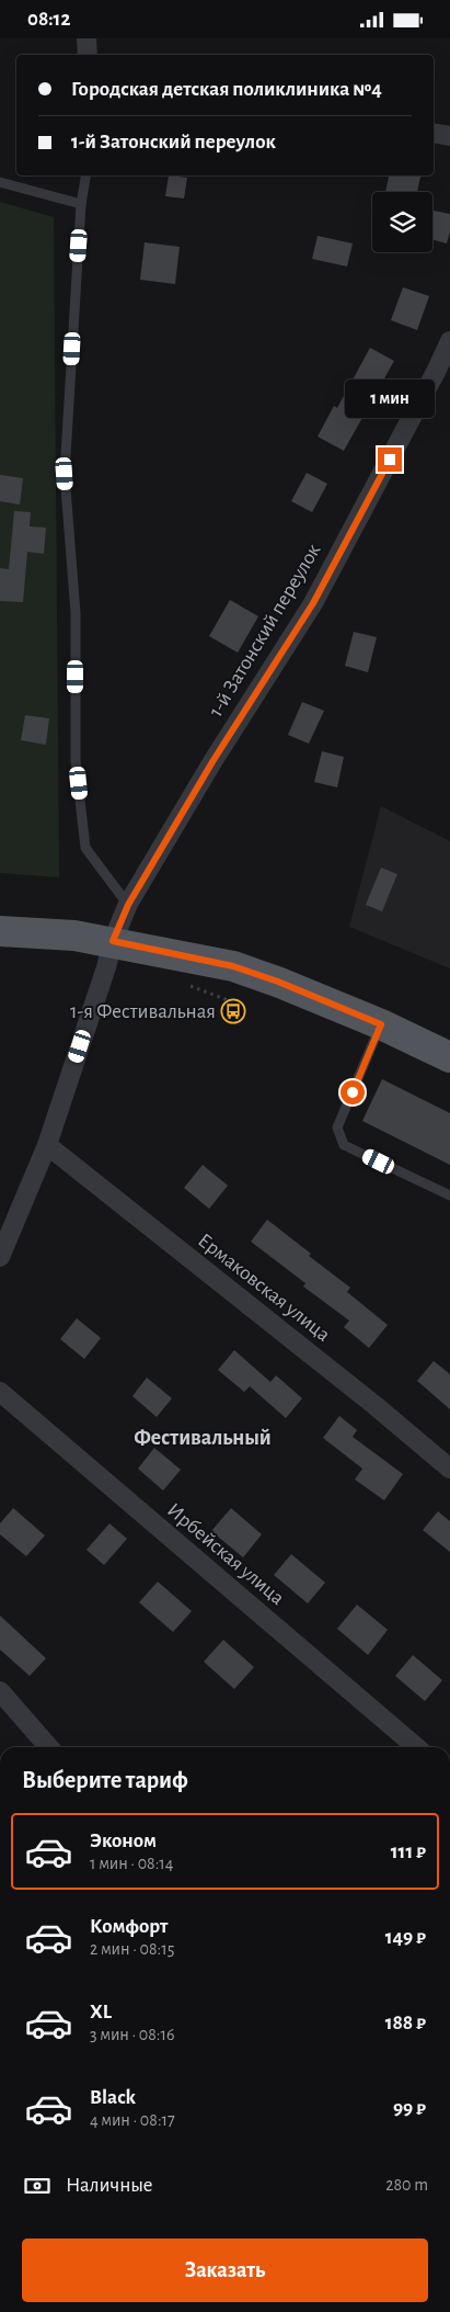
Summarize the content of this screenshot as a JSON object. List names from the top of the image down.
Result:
{
  "streets": {
    "street": ["1-й Затонский переулок", "Ермаковская улица", "Ирбейская улица"]
  },
  "districts": ["Фестивальный"],
  "places": {
    "bus stop": ["1-я Фестивальная"]
  },
  "page": {
    "status": "08:12",
    "banner": ["Городская детская поликлиника №4", "1-й Затонский переулок"],
    "bubble": "1 мин",
    "heading": "Выберите тариф",
    "list": [
      {
        "name": "Эконом",
        "note": "1 мин · 08:14",
        "value": "111 ₽"
      },
      {
        "name": "Комфорт",
        "note": "2 мин · 08:15",
        "value": "149 ₽"
      },
      {
        "name": "XL",
        "note": "3 мин · 08:16",
        "value": "188 ₽"
      },
      {
        "name": "Black",
        "note": "4 мин · 08:17",
        "value": "99 ₽"
      }
    ],
    "pay": ["Наличные", "280 m"],
    "buttons": "Заказать"
  }
}
